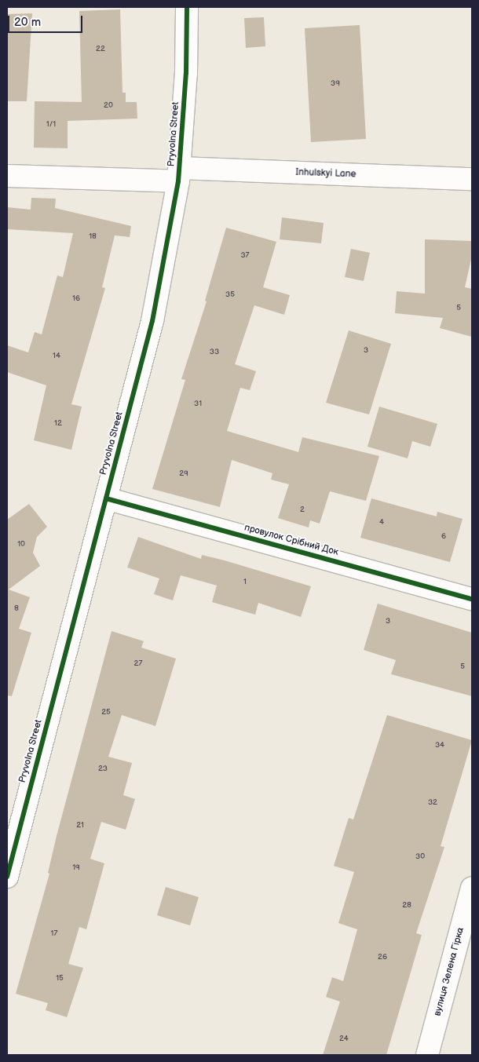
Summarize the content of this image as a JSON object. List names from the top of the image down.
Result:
{
  "streets": {
    "street": [
      "Pryvolna Street",
      "Inhulskyi Lane",
      "провулок Срібний Док",
      "вулиця Зелена Гірка"
    ]
  },
  "crossings": [
    ["Pryvolna Street", "Inhulskyi Lane"],
    ["Pryvolna Street", "провулок Срібний Док"]
  ],
  "house_numbers": [
    "22",
    "39",
    "20",
    "1/1",
    "18",
    "37",
    "35",
    "16",
    "5",
    "3",
    "33",
    "14",
    "31",
    "12",
    "29",
    "2",
    "4",
    "6",
    "10",
    "1",
    "8",
    "3",
    "27",
    "5",
    "25",
    "34",
    "23",
    "32",
    "21",
    "30",
    "19",
    "28",
    "17",
    "26",
    "15",
    "24"
  ],
  "scale_bar": "20 m"
}
